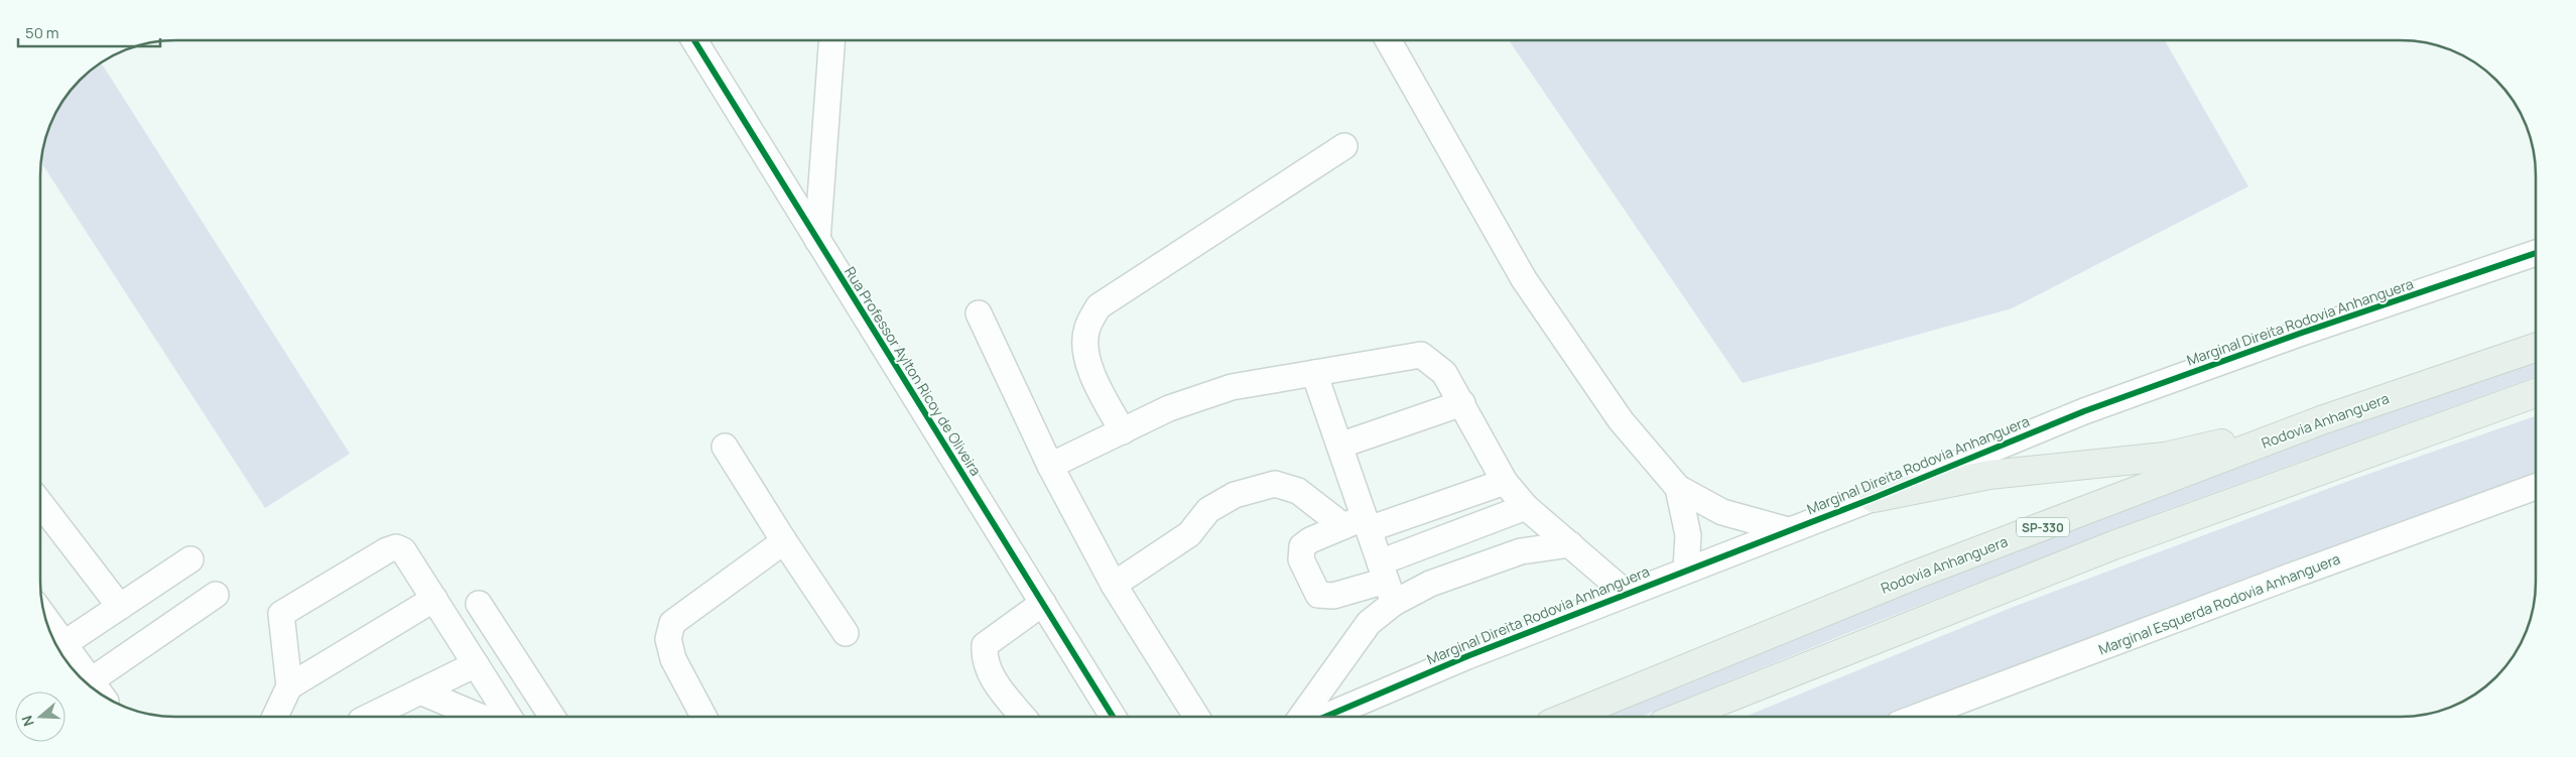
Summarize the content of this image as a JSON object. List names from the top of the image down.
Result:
{
  "streets": {
    "highway": ["Rodovia Anhanguera", "SP-330"],
    "street": ["Marginal Direita Rodovia Anhanguera", "Rua Professor Aylton Ricoy de Oliveira", "Marginal Esquerda Rodovia Anhanguera"]
  },
  "scale_bar": "50 m",
  "north": "left"
}
